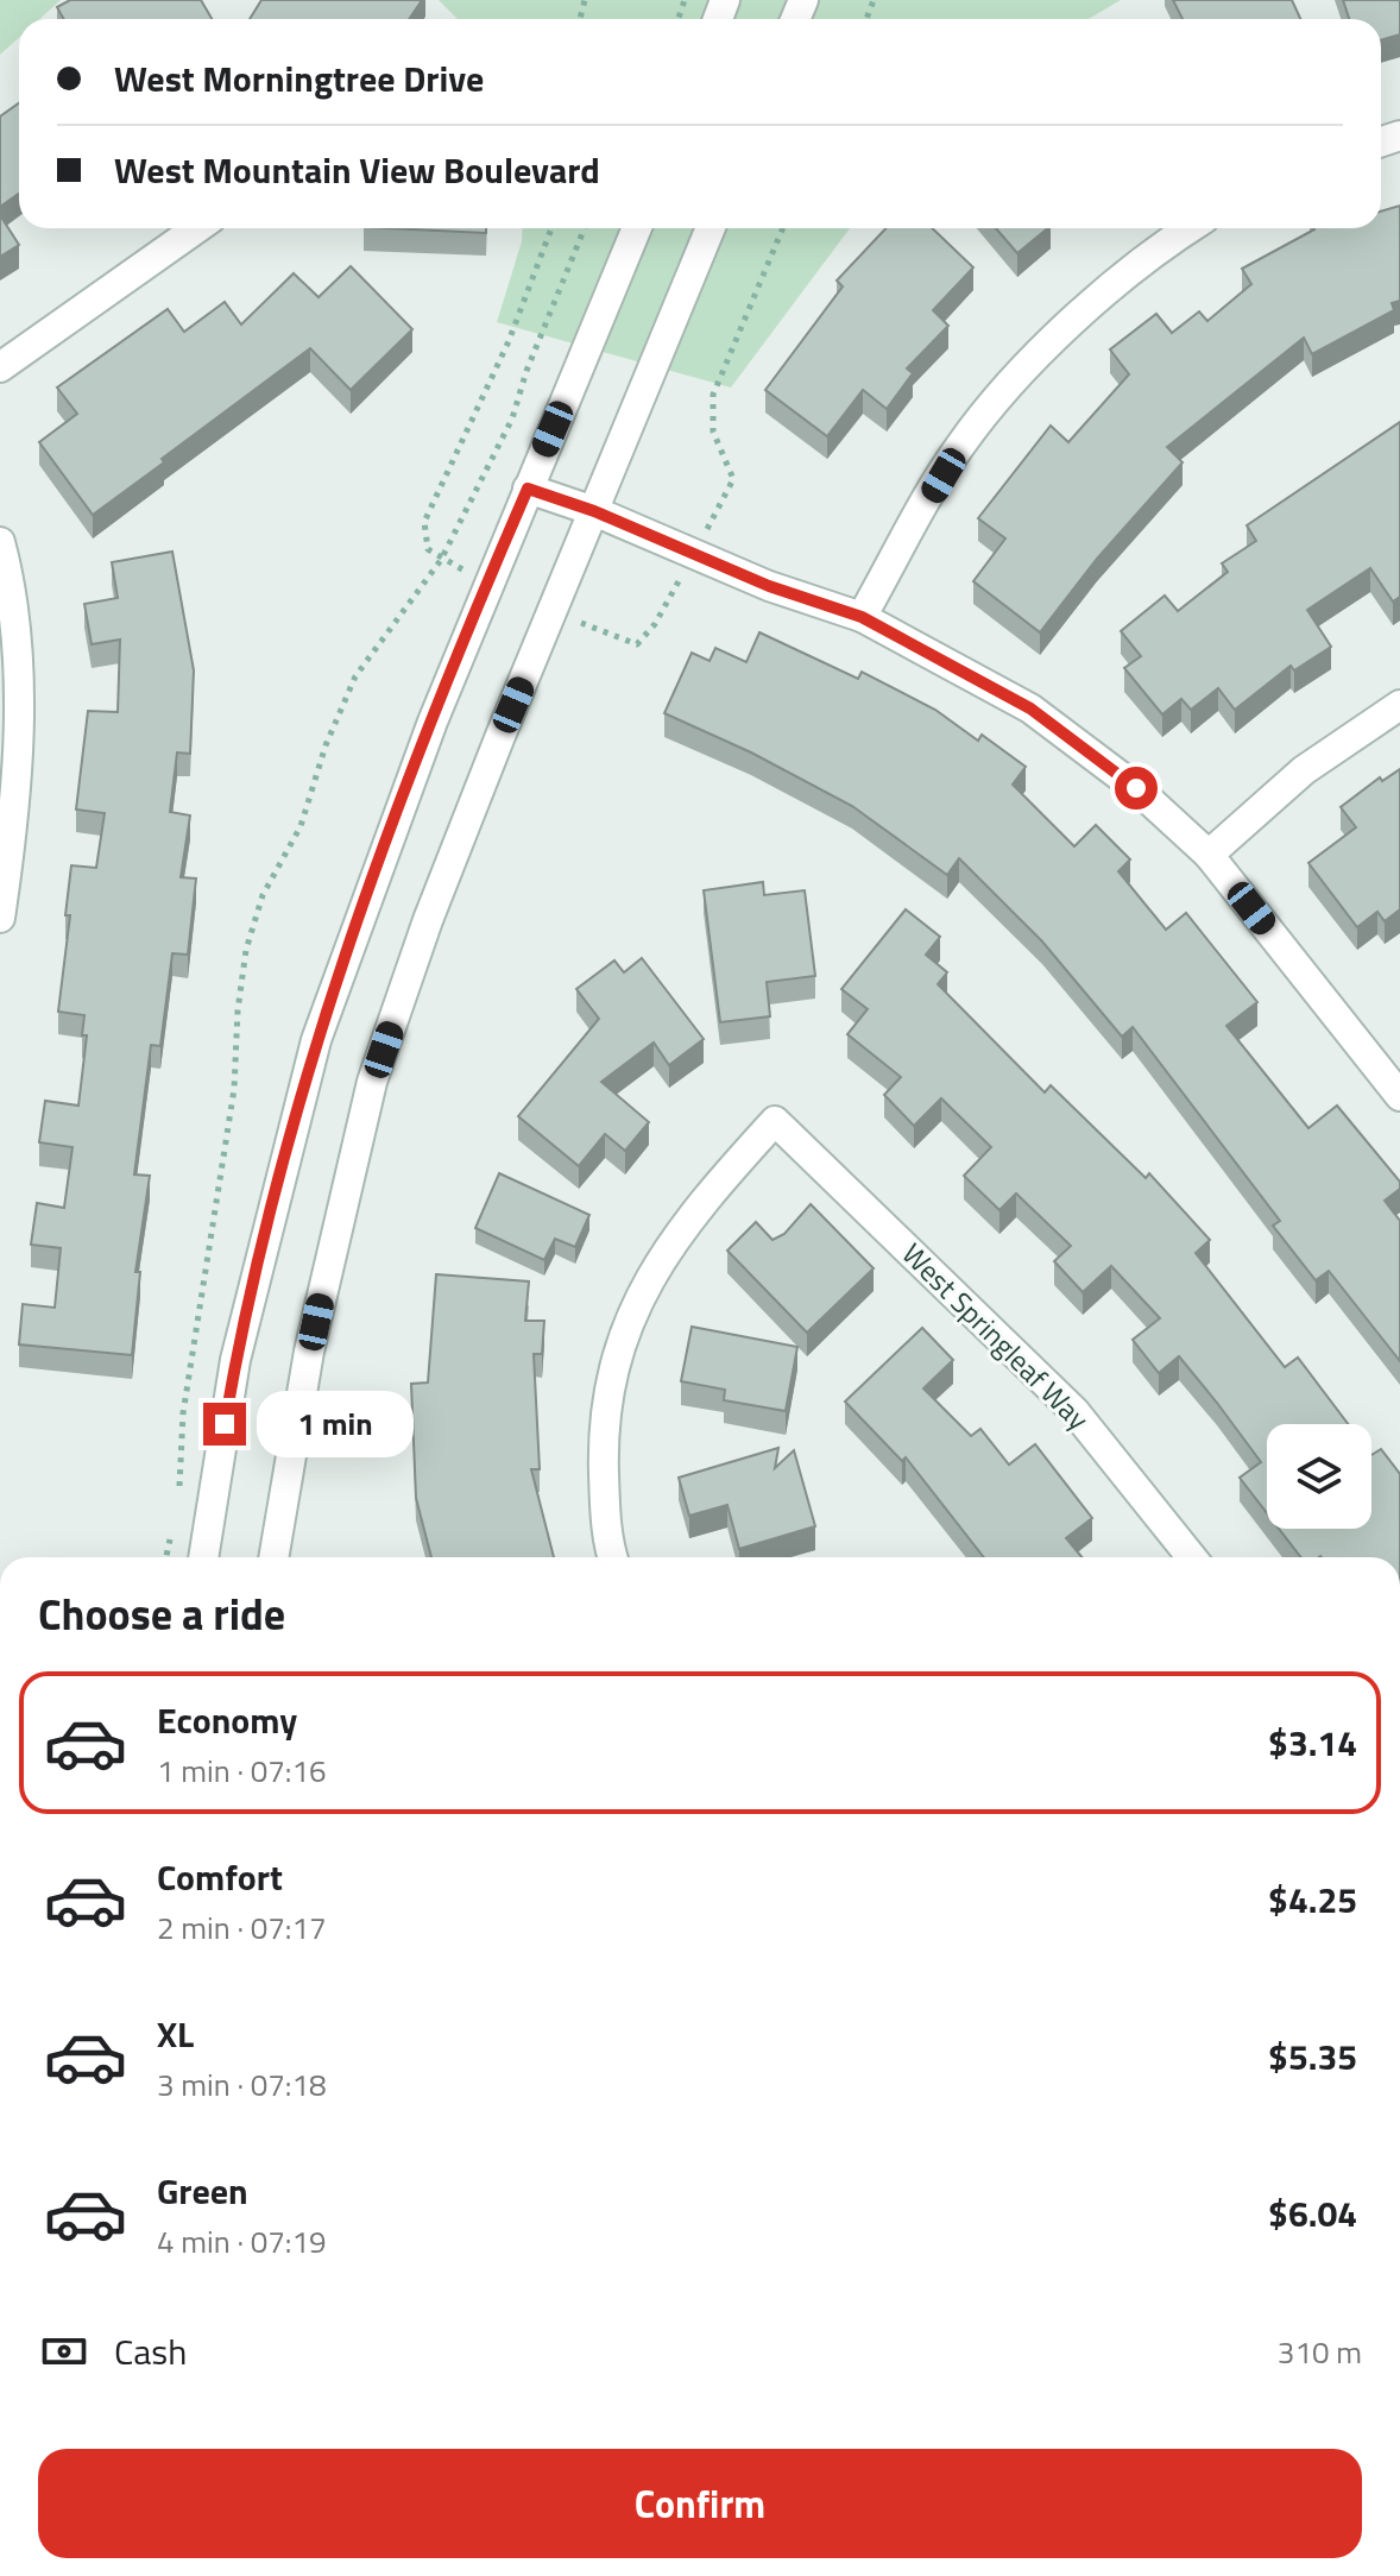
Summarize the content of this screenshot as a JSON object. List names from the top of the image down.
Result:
{
  "streets": {
    "street": ["West Springleaf Way"]
  },
  "page": {
    "banner": ["West Morningtree Drive", "West Mountain View Boulevard"],
    "bubble": "1 min",
    "heading": "Choose a ride",
    "list": [
      {
        "name": "Economy",
        "note": "1 min · 07:16",
        "value": "$3.14"
      },
      {
        "name": "Comfort",
        "note": "2 min · 07:17",
        "value": "$4.25"
      },
      {
        "name": "XL",
        "note": "3 min · 07:18",
        "value": "$5.35"
      },
      {
        "name": "Green",
        "note": "4 min · 07:19",
        "value": "$6.04"
      }
    ],
    "pay": ["Cash", "310 m"],
    "buttons": "Confirm"
  }
}
